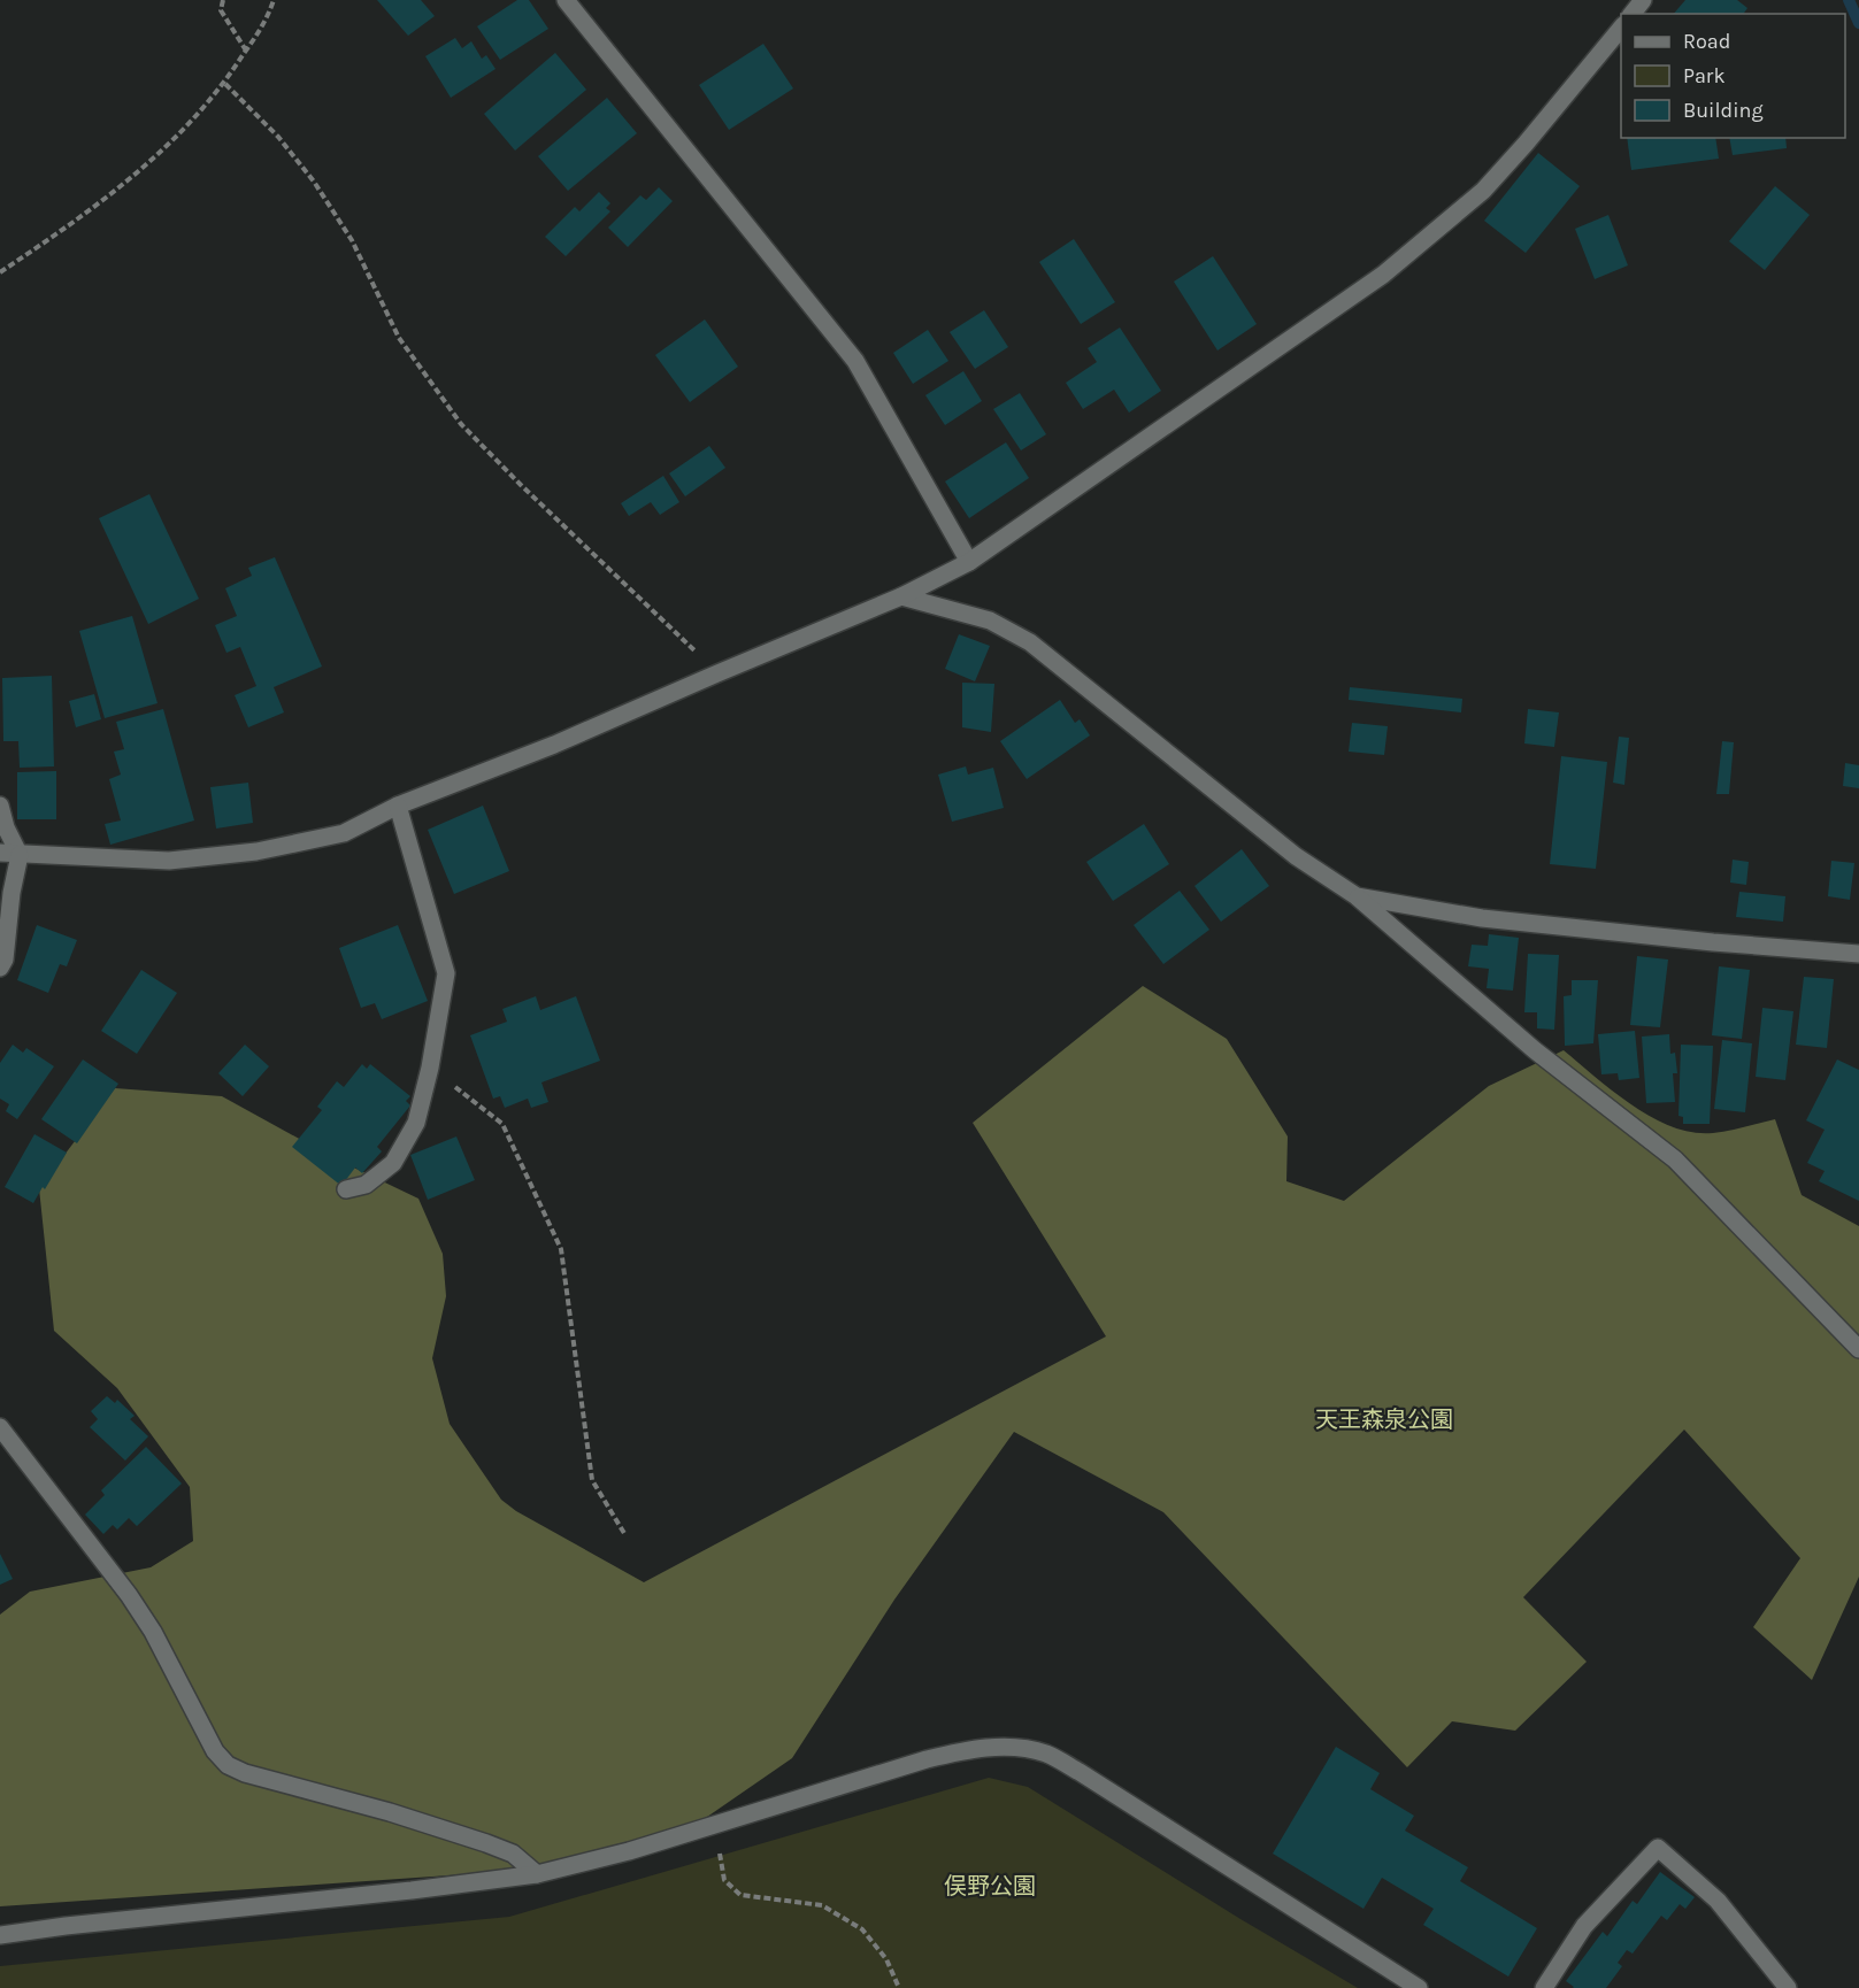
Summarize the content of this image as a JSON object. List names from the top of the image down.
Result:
{
  "parks": ["天王森泉公園", "俣野公園"],
  "legend": ["Road", "Park", "Building"]
}
